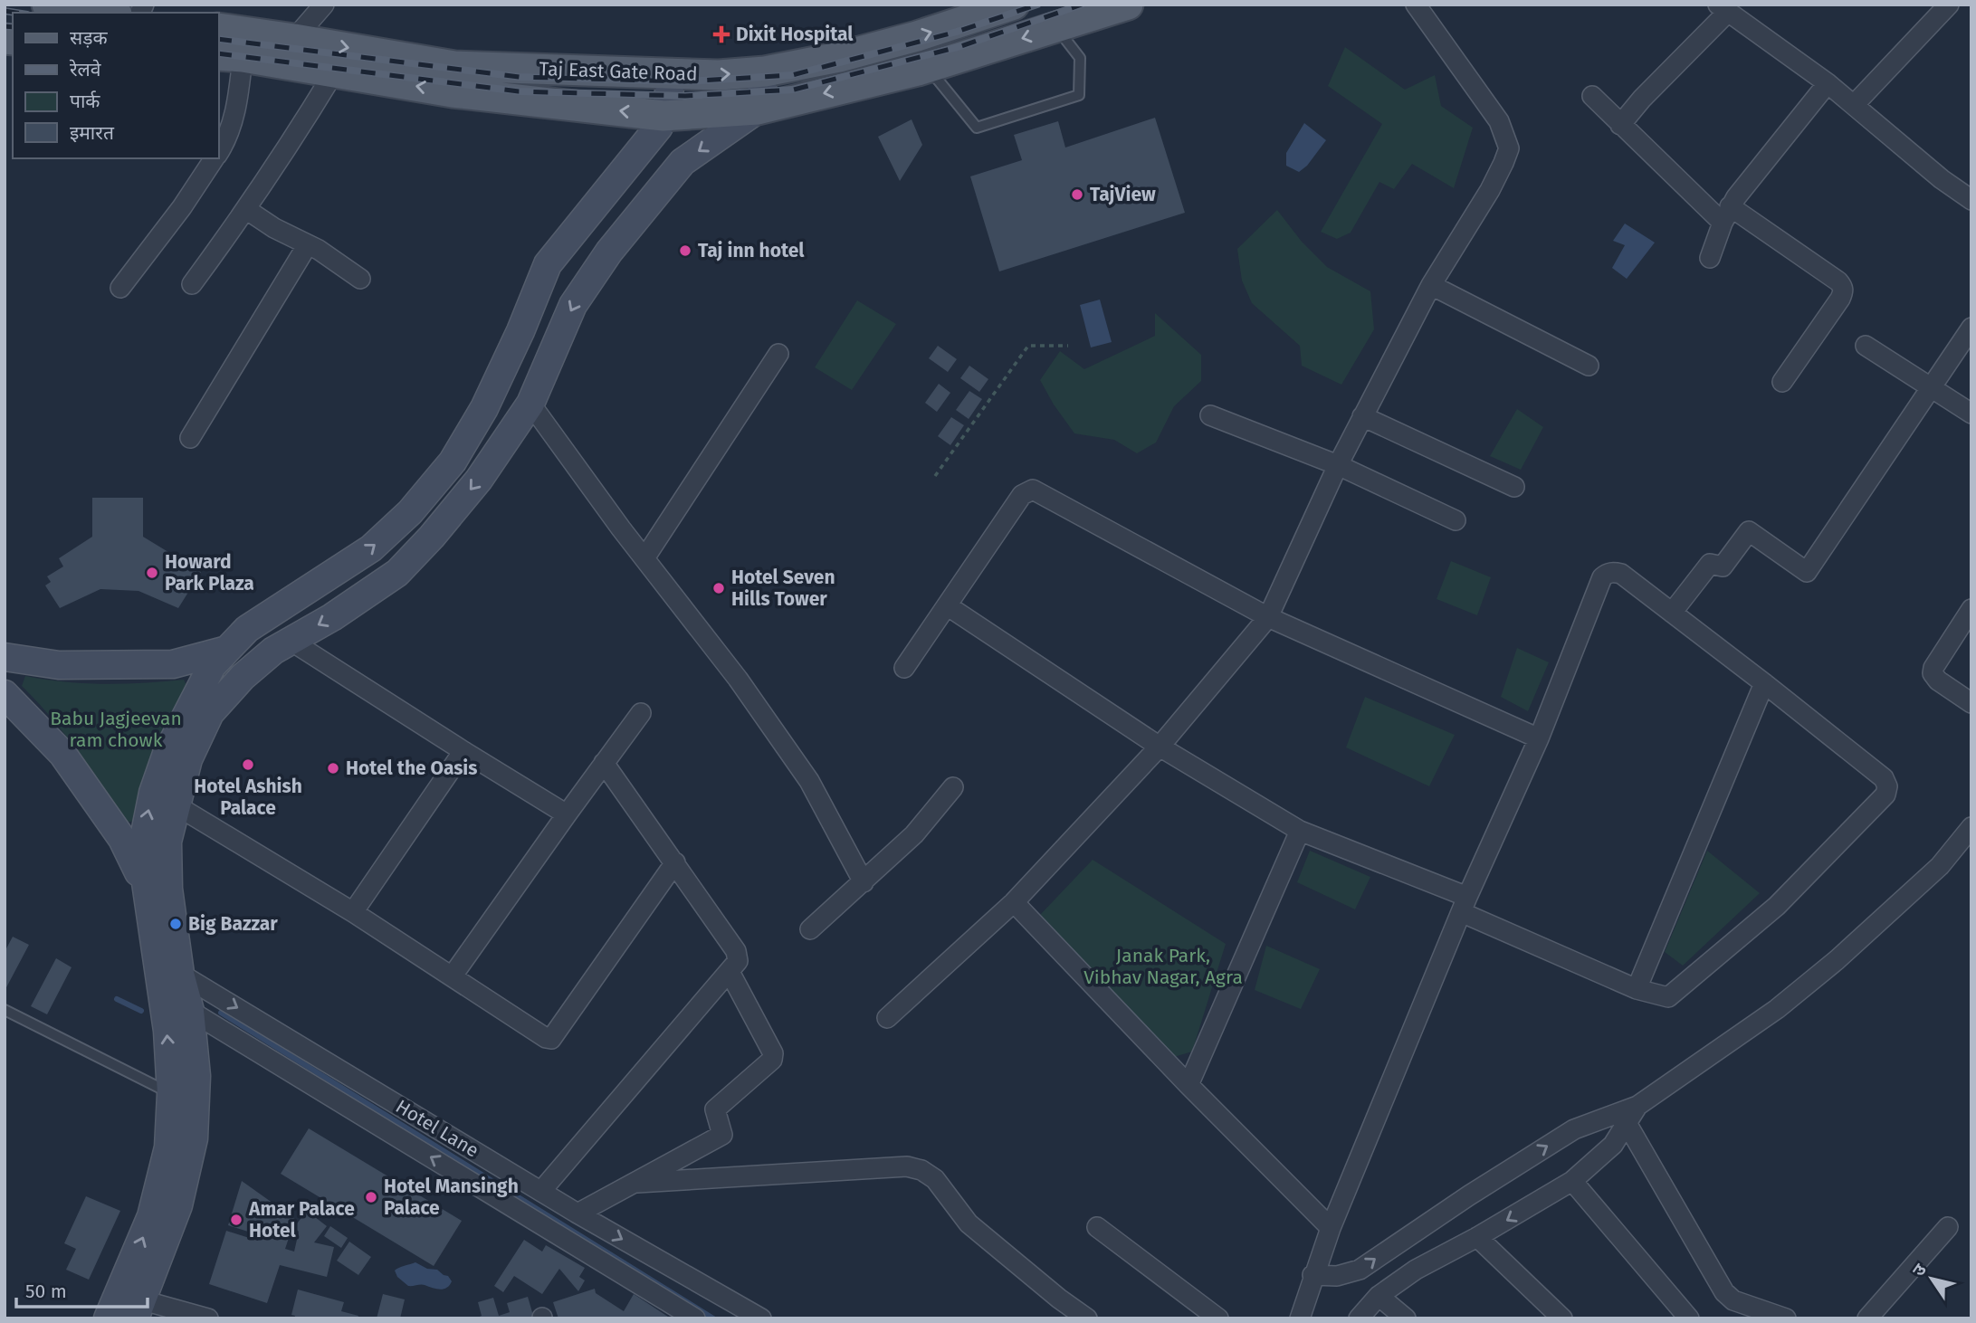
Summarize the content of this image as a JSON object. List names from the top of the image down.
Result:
{
  "streets": {
    "main road": ["Taj East Gate Road"],
    "street": ["Hotel Lane"]
  },
  "parks": ["Babu Jagjeevan ram chowk", "Janak Park, Vibhav Nagar, Agra"],
  "places": {
    "health": ["Dixit Hospital"],
    "other": [
      "TajView",
      "Taj inn hotel",
      "Howard Park Plaza",
      "Hotel Seven Hills Tower",
      "Hotel Ashish Palace",
      "Hotel the Oasis",
      "Big Bazzar",
      "Hotel Mansingh Palace",
      "Amar Palace Hotel"
    ]
  },
  "legend": [
    "सड़क",
    "रेलवे",
    "पार्क",
    "इमारत"
  ],
  "scale_bar": "50 m",
  "north": "top left"
}
